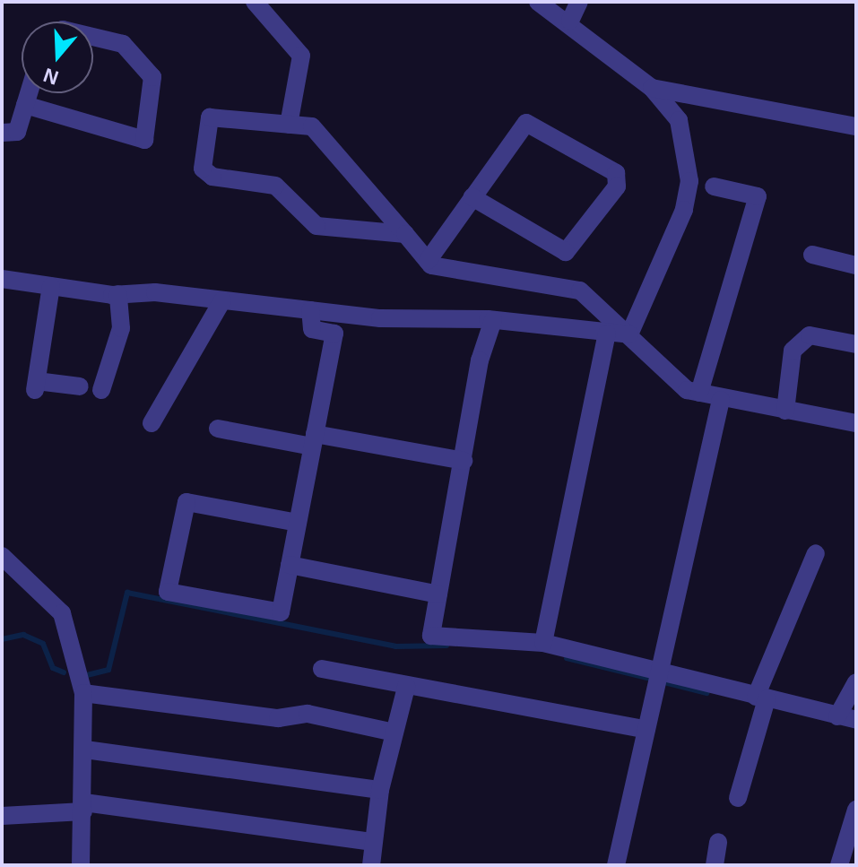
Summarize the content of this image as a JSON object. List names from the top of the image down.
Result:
{
  "north": "bottom"
}
